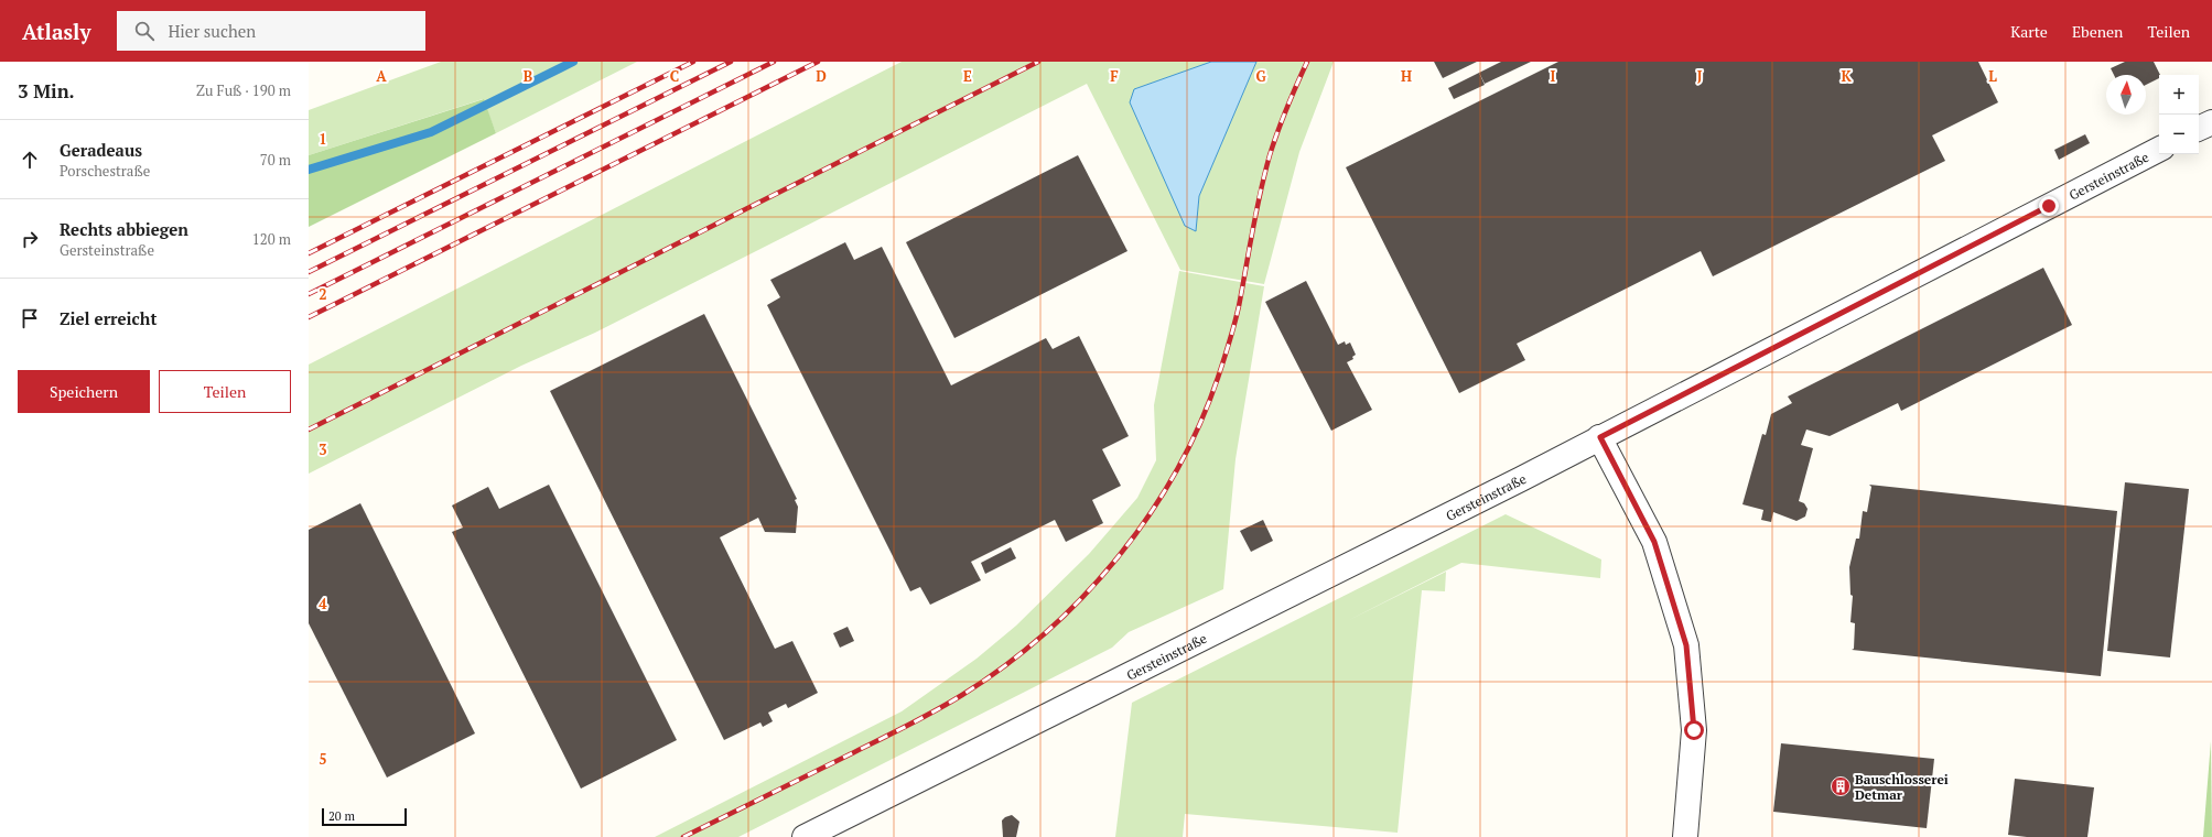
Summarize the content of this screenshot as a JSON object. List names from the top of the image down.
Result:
{
  "streets": {
    "street": ["Gersteinstraße"]
  },
  "places": {
    "building": ["Bauschlosserei Detmar"]
  },
  "scale_bar": "20 m",
  "north": "top",
  "page": {
    "header": "Atlasly",
    "search": "Hier suchen",
    "nav": ["Karte", "Ebenen", "Teilen"],
    "heading": ["3 Min.", "Zu Fuß · 190 m"],
    "map_buttons": ["+", "−"],
    "list": [
      ["Geradeaus", "Porschestraße", "70 m"],
      ["Rechts abbiegen", "Gersteinstraße", "120 m"],
      "Ziel erreicht"
    ],
    "buttons": ["Speichern", "Teilen"],
    "scale": "20 m"
  },
  "grid": {
    "columns": [
      "A",
      "B",
      "C",
      "D",
      "E",
      "F",
      "G",
      "H",
      "I",
      "J",
      "K",
      "L"
    ],
    "rows": [
      "1",
      "2",
      "3",
      "4",
      "5"
    ]
  }
}
